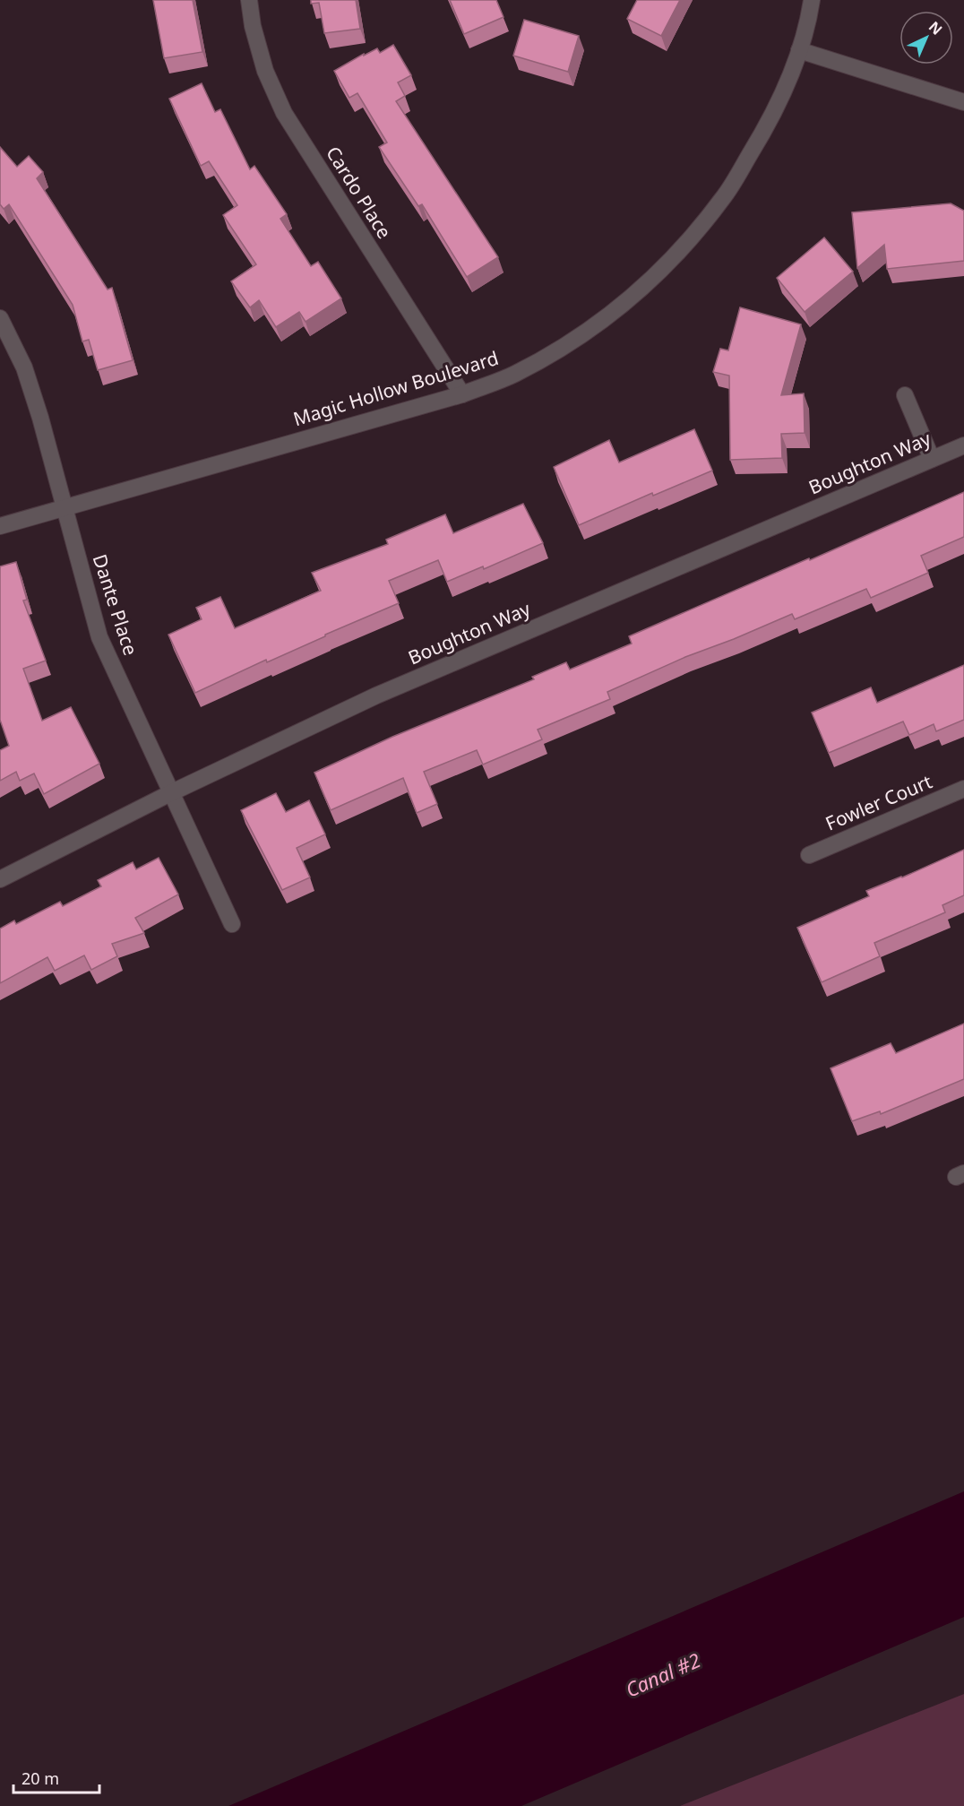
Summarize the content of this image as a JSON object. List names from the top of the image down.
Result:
{
  "streets": {
    "street": [
      "Cardo Place",
      "Magic Hollow Boulevard",
      "Boughton Way",
      "Dante Place",
      "Fowler Court"
    ]
  },
  "crossings": [
    ["Cardo Place", "Magic Hollow Boulevard"],
    ["Magic Hollow Boulevard", "Dante Place"],
    ["Boughton Way", "Dante Place"]
  ],
  "water": ["Canal #2"],
  "scale_bar": "20 m",
  "north": "top right"
}
